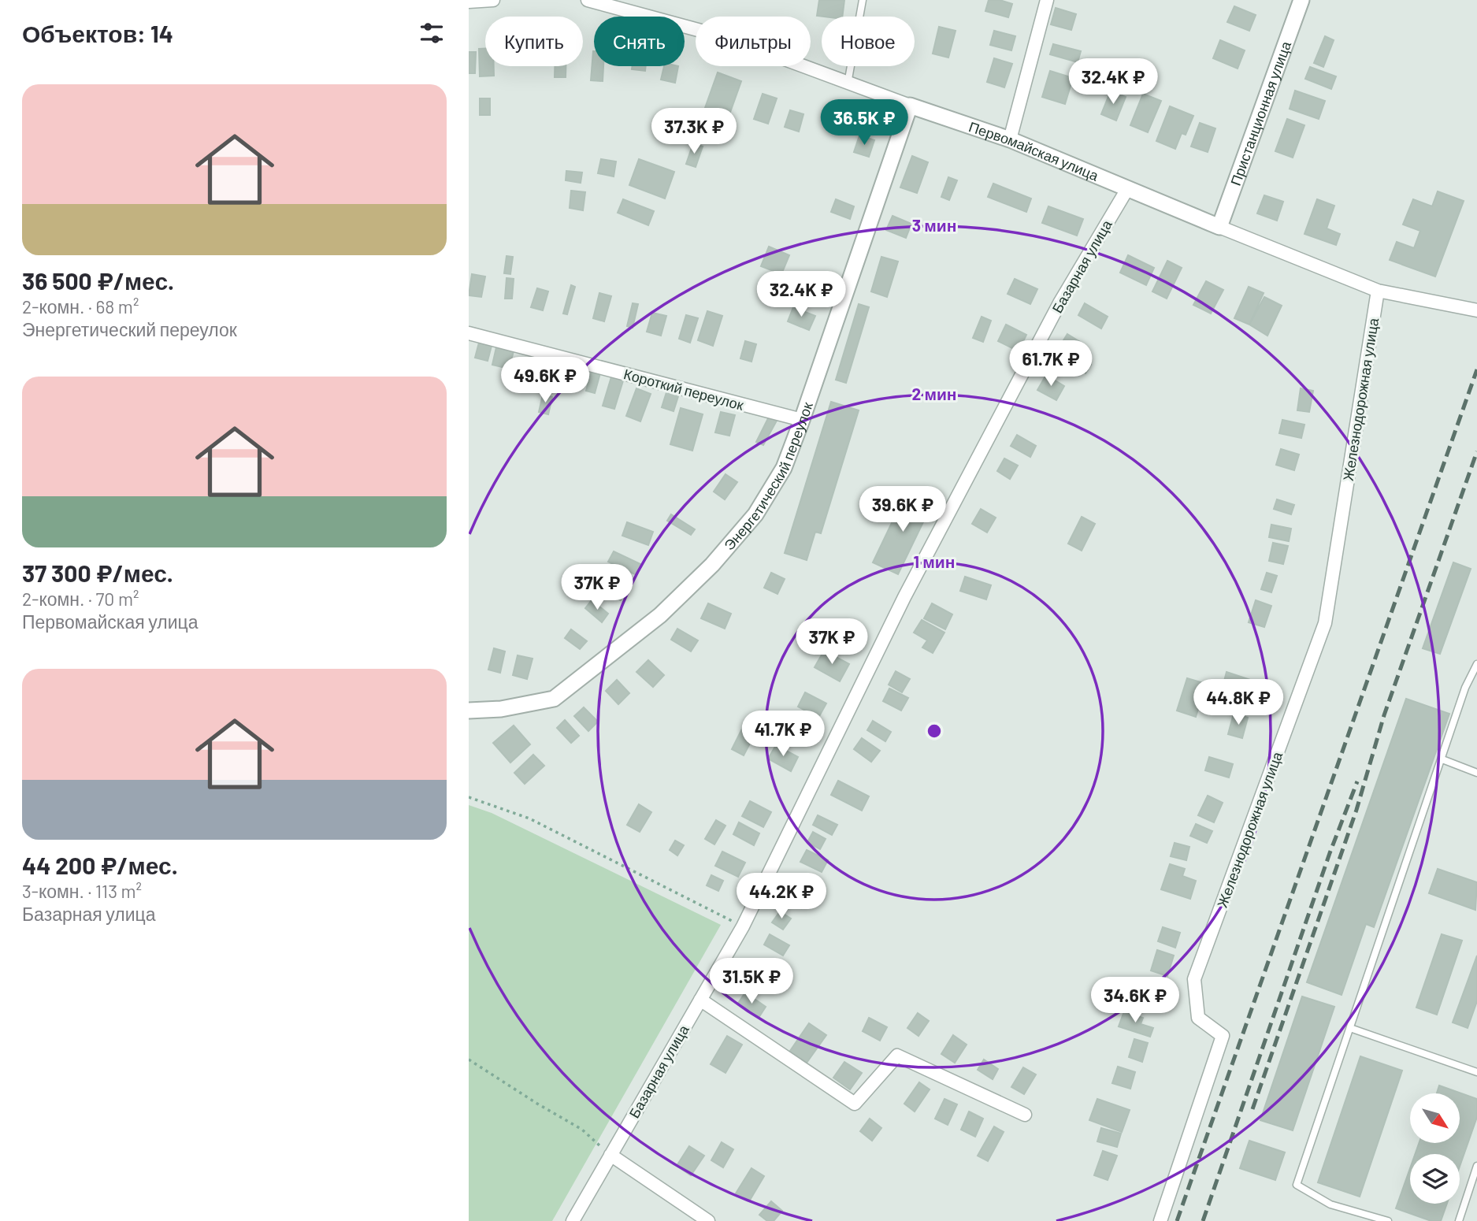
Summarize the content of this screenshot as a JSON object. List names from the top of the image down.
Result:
{
  "streets": {
    "street": [
      "Пристанционная улица",
      "Первомайская улица",
      "Базарная улица",
      "Короткий переулок",
      "Железнодорожная улица",
      "Энергетический переулок"
    ]
  },
  "crossings": [
    ["Пристанционная улица", "Первомайская улица"],
    ["Первомайская улица", "Базарная улица"],
    ["Первомайская улица", "Железнодорожная улица"],
    ["Первомайская улица", "Энергетический переулок"],
    ["Короткий переулок", "Энергетический переулок"]
  ],
  "north": "bottom right",
  "page": {
    "heading": "Объектов: 14",
    "chip": [
      "Купить",
      "Снять",
      "Фильтры",
      "Новое"
    ],
    "price": [
      "32.4K ₽",
      "36.5K ₽",
      "37.3K ₽",
      "32.4K ₽",
      "61.7K ₽",
      "49.6K ₽",
      "39.6K ₽",
      "37K ₽",
      "37K ₽",
      "44.8K ₽",
      "41.7K ₽",
      "44.2K ₽",
      "31.5K ₽",
      "34.6K ₽"
    ],
    "list": [
      {
        "name": "36 500 ₽/мес.",
        "note": "2-комн. · 68 m² · Энергетический переулок"
      },
      {
        "name": "37 300 ₽/мес.",
        "note": "2-комн. · 70 m² · Первомайская улица"
      },
      {
        "name": "44 200 ₽/мес.",
        "note": "3-комн. · 113 m² · Базарная улица"
      }
    ]
  },
  "rings": ["3 мин", "2 мин", "1 мин"]
}
